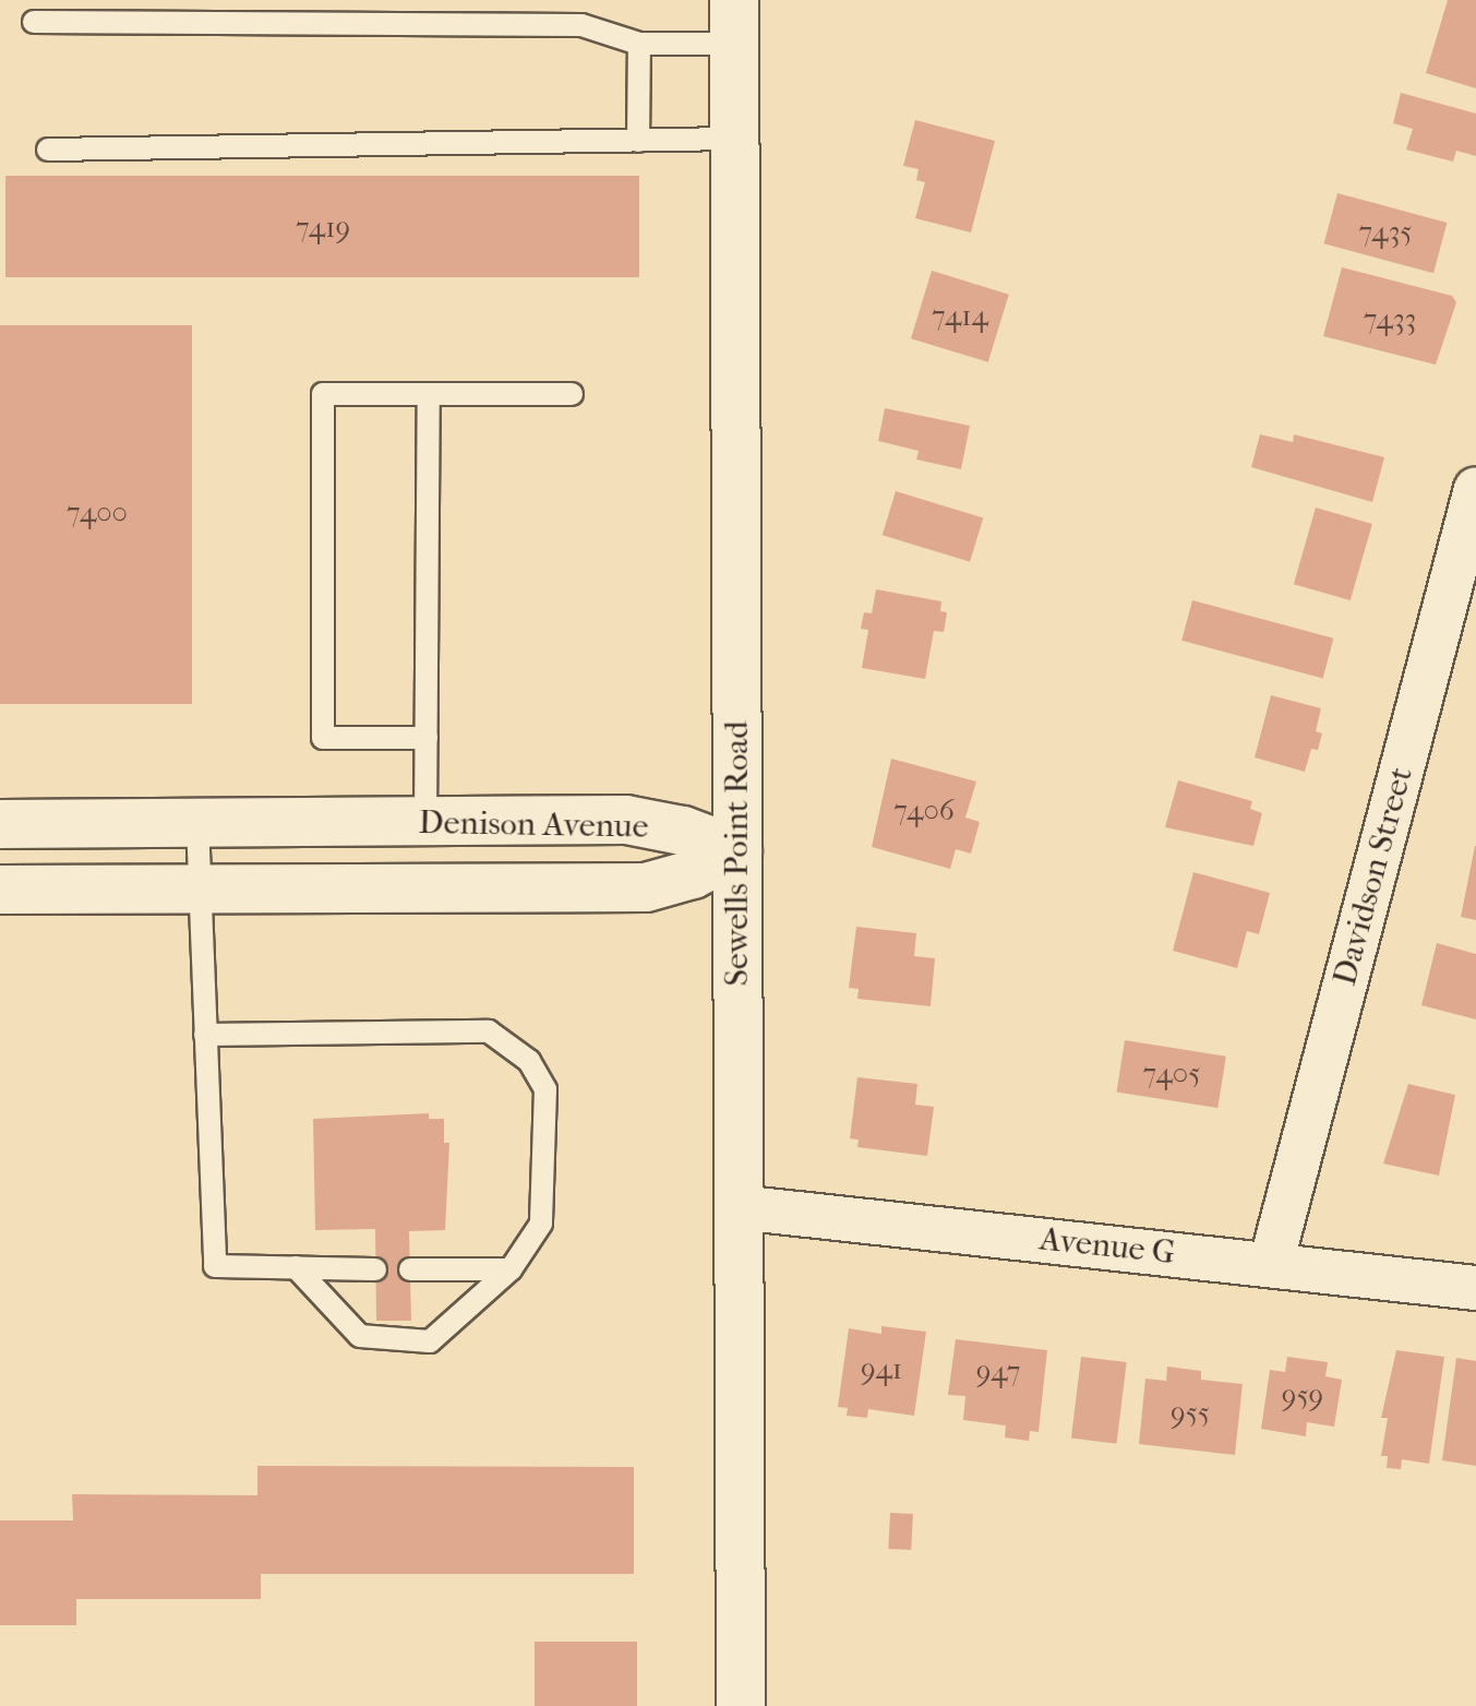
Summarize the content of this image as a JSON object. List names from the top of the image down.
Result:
{
  "streets": {
    "main road": ["Denison Avenue", "Sewells Point Road"],
    "street": ["Davidson Street", "Avenue G"]
  },
  "crossings": [
    ["Denison Avenue", "Sewells Point Road"],
    ["Sewells Point Road", "Avenue G"],
    ["Davidson Street", "Avenue G"]
  ],
  "house_numbers": [
    "7419",
    "7435",
    "7414",
    "7433",
    "7400",
    "7406",
    "7405",
    "941",
    "947",
    "959",
    "955"
  ]
}
